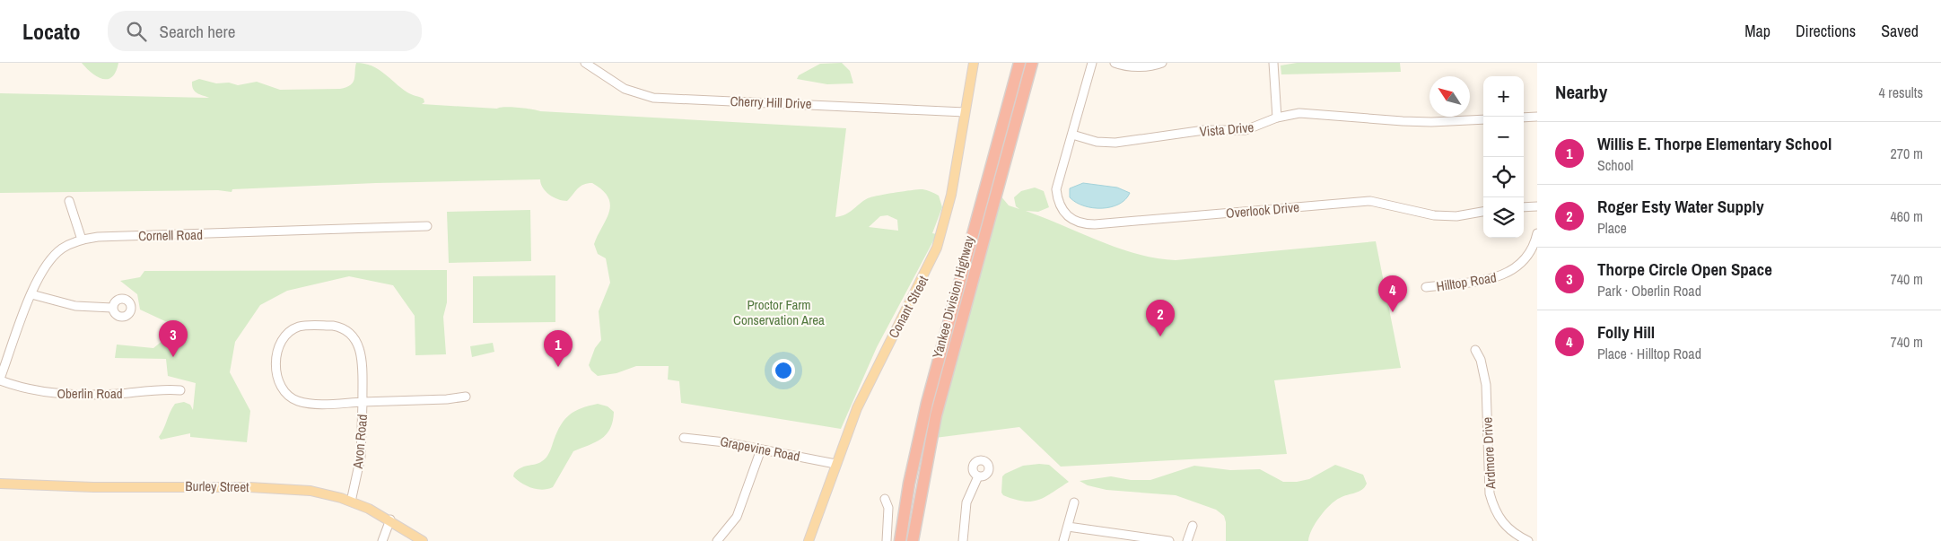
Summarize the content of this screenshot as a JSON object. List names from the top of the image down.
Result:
{
  "streets": {
    "highway": ["Yankee Division Highway"],
    "main road": ["Conant Street", "Burley Street"],
    "street": [
      "Cherry Hill Drive",
      "Vista Drive",
      "Overlook Drive",
      "Cornell Road",
      "Hilltop Road",
      "Oberlin Road",
      "Avon Road",
      "Grapevine Road",
      "Ardmore Drive"
    ]
  },
  "crossings": [
    ["Cherry Hill Drive", "Conant Street"],
    ["Vista Drive", "Overlook Drive"],
    ["Cornell Road", "Oberlin Road"],
    ["Conant Street", "Grapevine Road"],
    ["Avon Road", "Burley Street"]
  ],
  "parks": ["Proctor Farm Conservation Area"],
  "north": "top left",
  "page": {
    "header": "Locato",
    "search": "Search here",
    "nav": ["Map", "Directions", "Saved"],
    "heading": ["Nearby", "4 results"],
    "map_buttons": ["+", "−"],
    "list": [
      {
        "mark": "1",
        "name": "Willis E. Thorpe Elementary School",
        "note": "School",
        "value": "270 m"
      },
      {
        "mark": "2",
        "name": "Roger Esty Water Supply",
        "note": "Place",
        "value": "460 m"
      },
      {
        "mark": "3",
        "name": "Thorpe Circle Open Space",
        "note": "Park · Oberlin Road",
        "value": "740 m"
      },
      {
        "mark": "4",
        "name": "Folly Hill",
        "note": "Place · Hilltop Road",
        "value": "740 m"
      }
    ],
    "pins": [
      "4",
      "2",
      "3",
      "1"
    ]
  }
}
